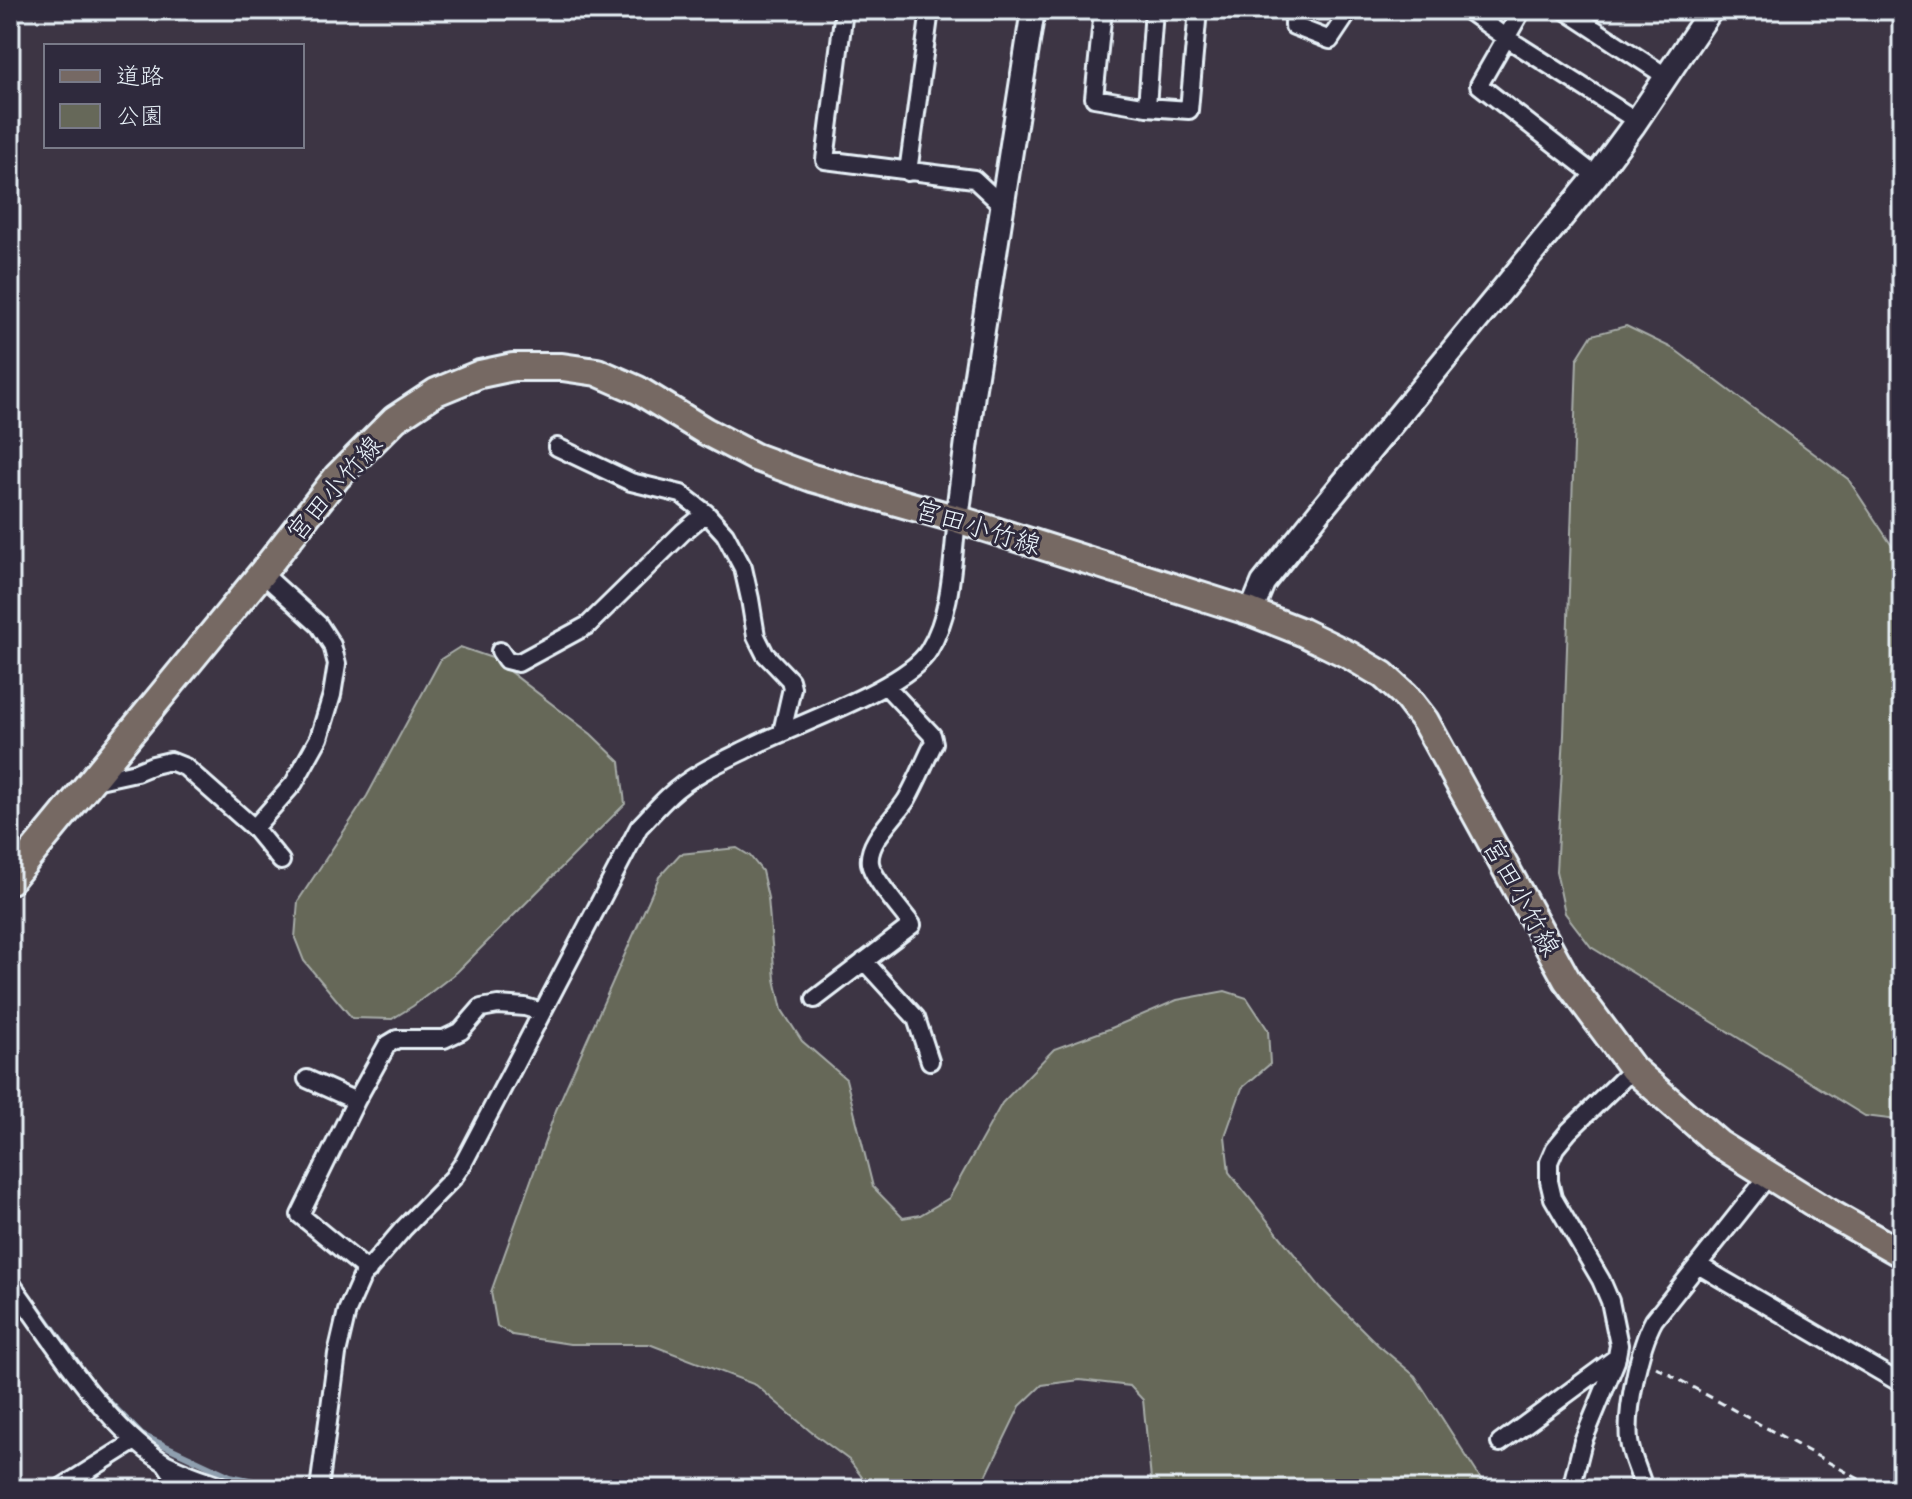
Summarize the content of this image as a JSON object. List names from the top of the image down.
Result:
{
  "streets": {
    "main road": ["宮田小竹線"]
  },
  "legend": ["道路", "公園"]
}
